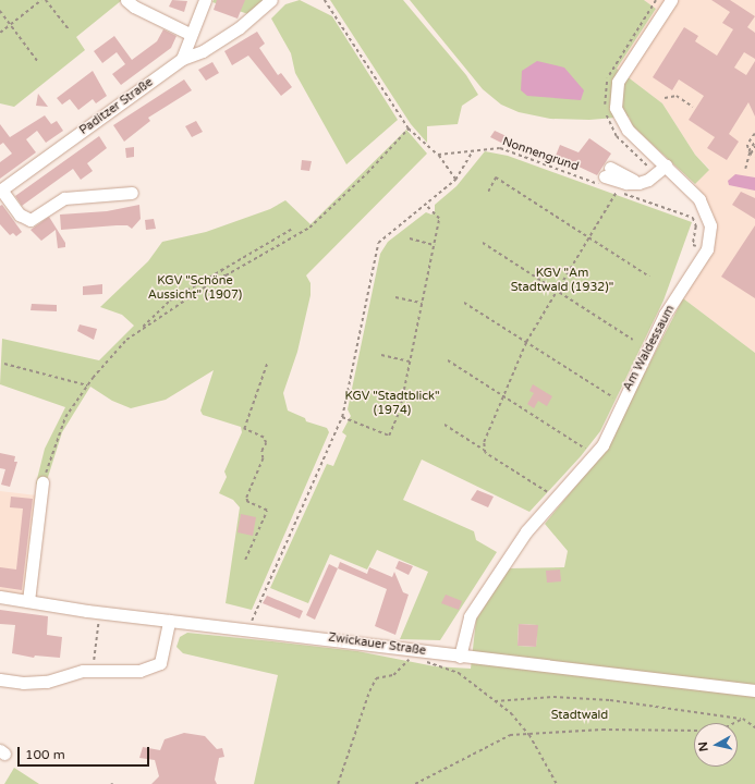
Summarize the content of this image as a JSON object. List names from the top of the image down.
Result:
{
  "streets": {
    "street": ["Paditzer Straße", "Am Waldessaum", "Zwickauer Straße"],
    "path": ["Nonnengrund"]
  },
  "crossings": [
    ["Am Waldessaum", "Zwickauer Straße"]
  ],
  "parks": [
    "KGV \"Am Stadtwald (1932)\"",
    "KGV \"Schöne Aussicht\" (1907)",
    "KGV \"Stadtblick\" (1974)",
    "Stadtwald"
  ],
  "scale_bar": "100 m",
  "north": "left"
}
